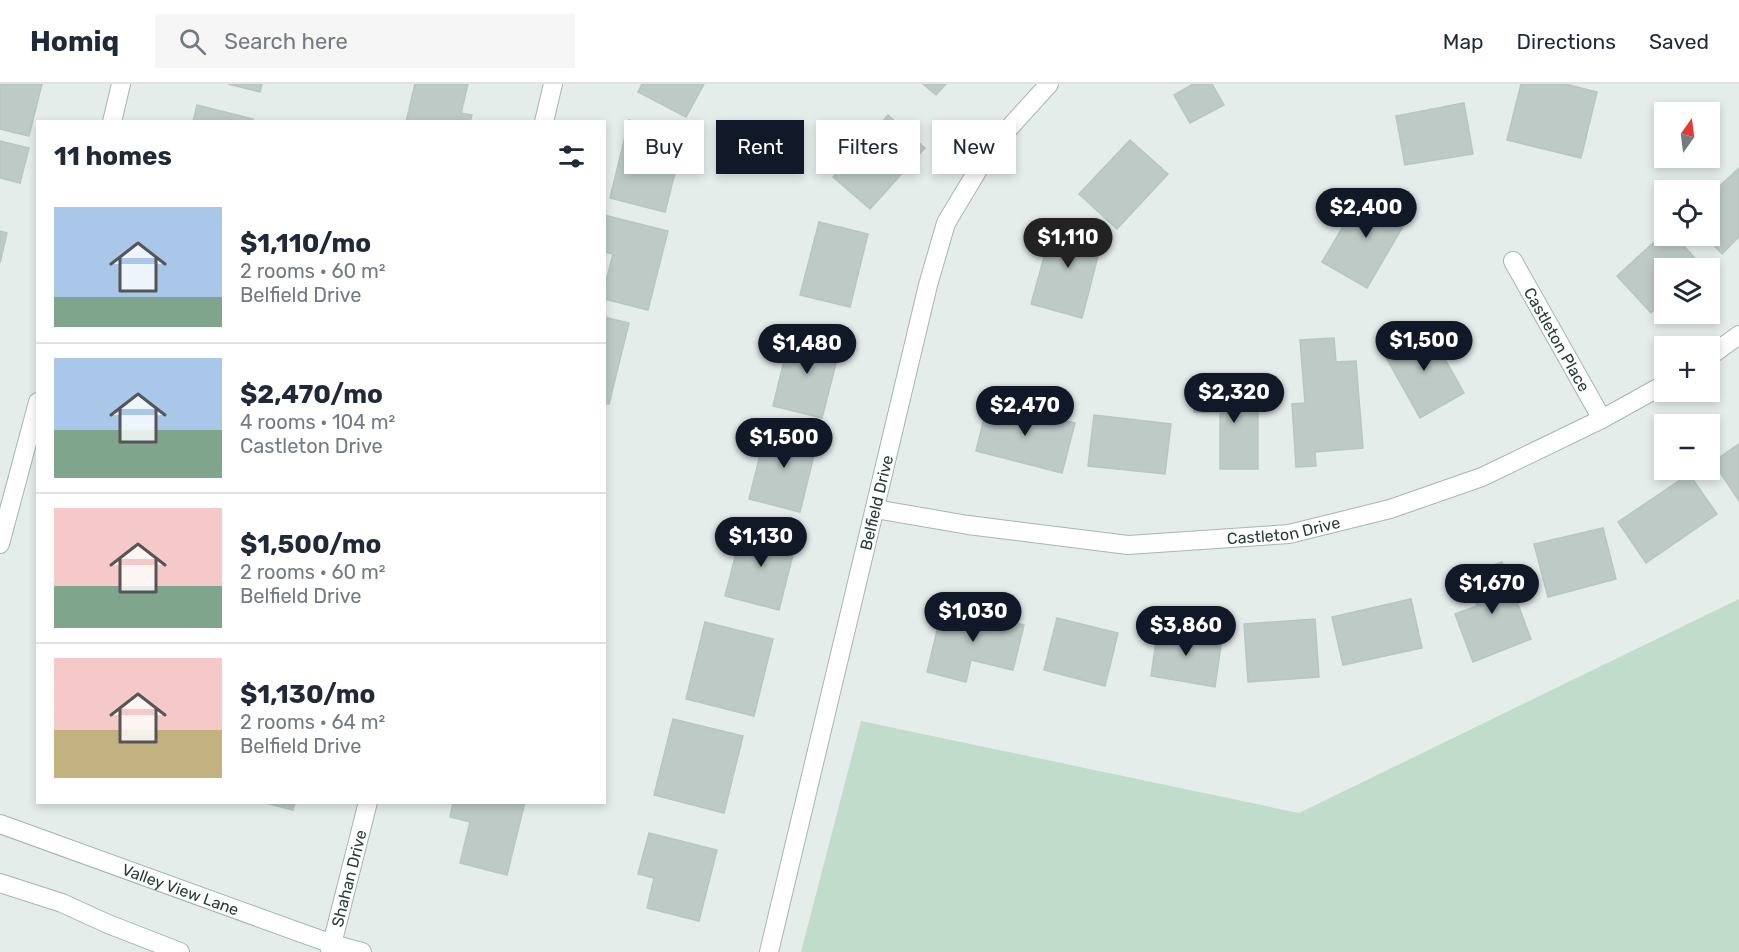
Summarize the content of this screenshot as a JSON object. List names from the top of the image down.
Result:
{
  "streets": {
    "street": [
      "Castleton Place",
      "Belfield Drive",
      "Castleton Drive",
      "Shahan Drive",
      "Valley View Lane"
    ]
  },
  "crossings": [
    ["Castleton Place", "Castleton Drive"],
    ["Belfield Drive", "Castleton Drive"],
    ["Shahan Drive", "Valley View Lane"]
  ],
  "north": "top",
  "page": {
    "header": "Homiq",
    "search": "Search here",
    "nav": ["Map", "Directions", "Saved"],
    "map_buttons": ["+", "−"],
    "chip": [
      "Buy",
      "Rent",
      "Filters",
      "New"
    ],
    "heading": "11 homes",
    "price": [
      "$2,400",
      "$1,110",
      "$1,500",
      "$1,480",
      "$2,320",
      "$2,470",
      "$1,500",
      "$1,130",
      "$1,670",
      "$1,030",
      "$3,860"
    ],
    "list": [
      {
        "name": "$1,110/mo",
        "note": "2 rooms · 60 m² · Belfield Drive"
      },
      {
        "name": "$2,470/mo",
        "note": "4 rooms · 104 m² · Castleton Drive"
      },
      {
        "name": "$1,500/mo",
        "note": "2 rooms · 60 m² · Belfield Drive"
      },
      {
        "name": "$1,130/mo",
        "note": "2 rooms · 64 m² · Belfield Drive"
      }
    ]
  }
}
